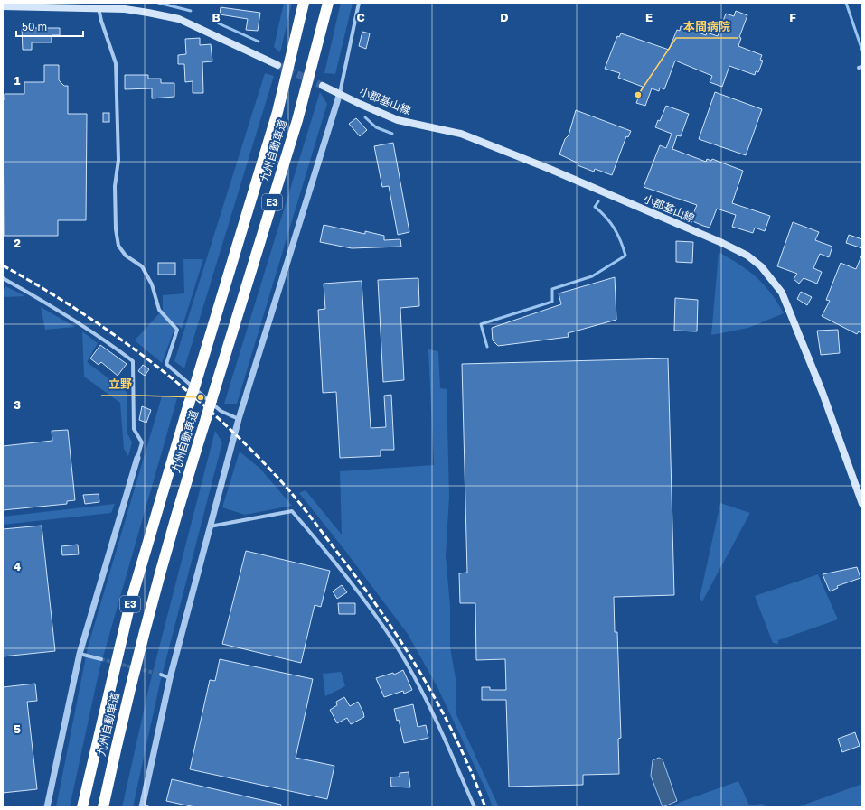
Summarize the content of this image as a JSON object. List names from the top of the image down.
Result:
{
  "streets": {
    "highway": ["九州自動車道", "E3"],
    "main road": ["小郡基山線"]
  },
  "places": ["本間病院", "立野"],
  "scale_bar": "50 m",
  "grid": {
    "columns": [
      "B",
      "C",
      "D",
      "E",
      "F"
    ],
    "rows": [
      "1",
      "2",
      "3",
      "4",
      "5"
    ]
  }
}
